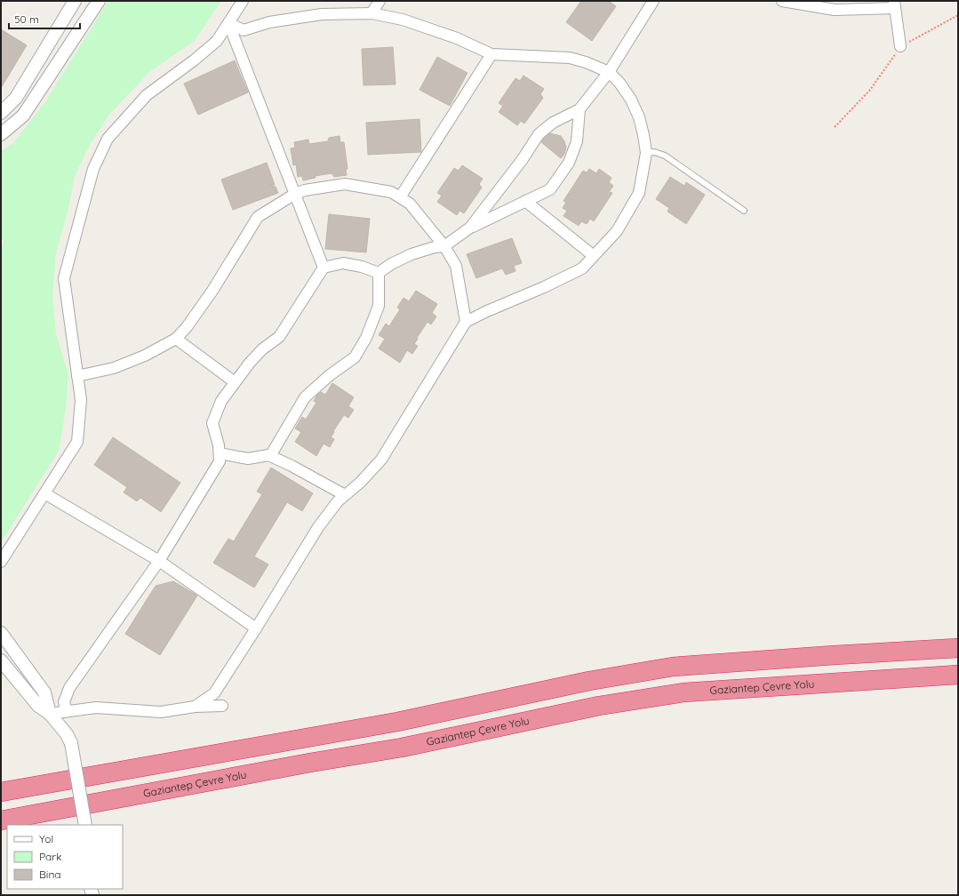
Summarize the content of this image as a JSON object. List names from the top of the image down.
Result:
{
  "streets": {
    "highway": ["Gaziantep Çevre Yolu"]
  },
  "legend": ["Yol", "Park", "Bina"],
  "scale_bar": "50 m"
}
